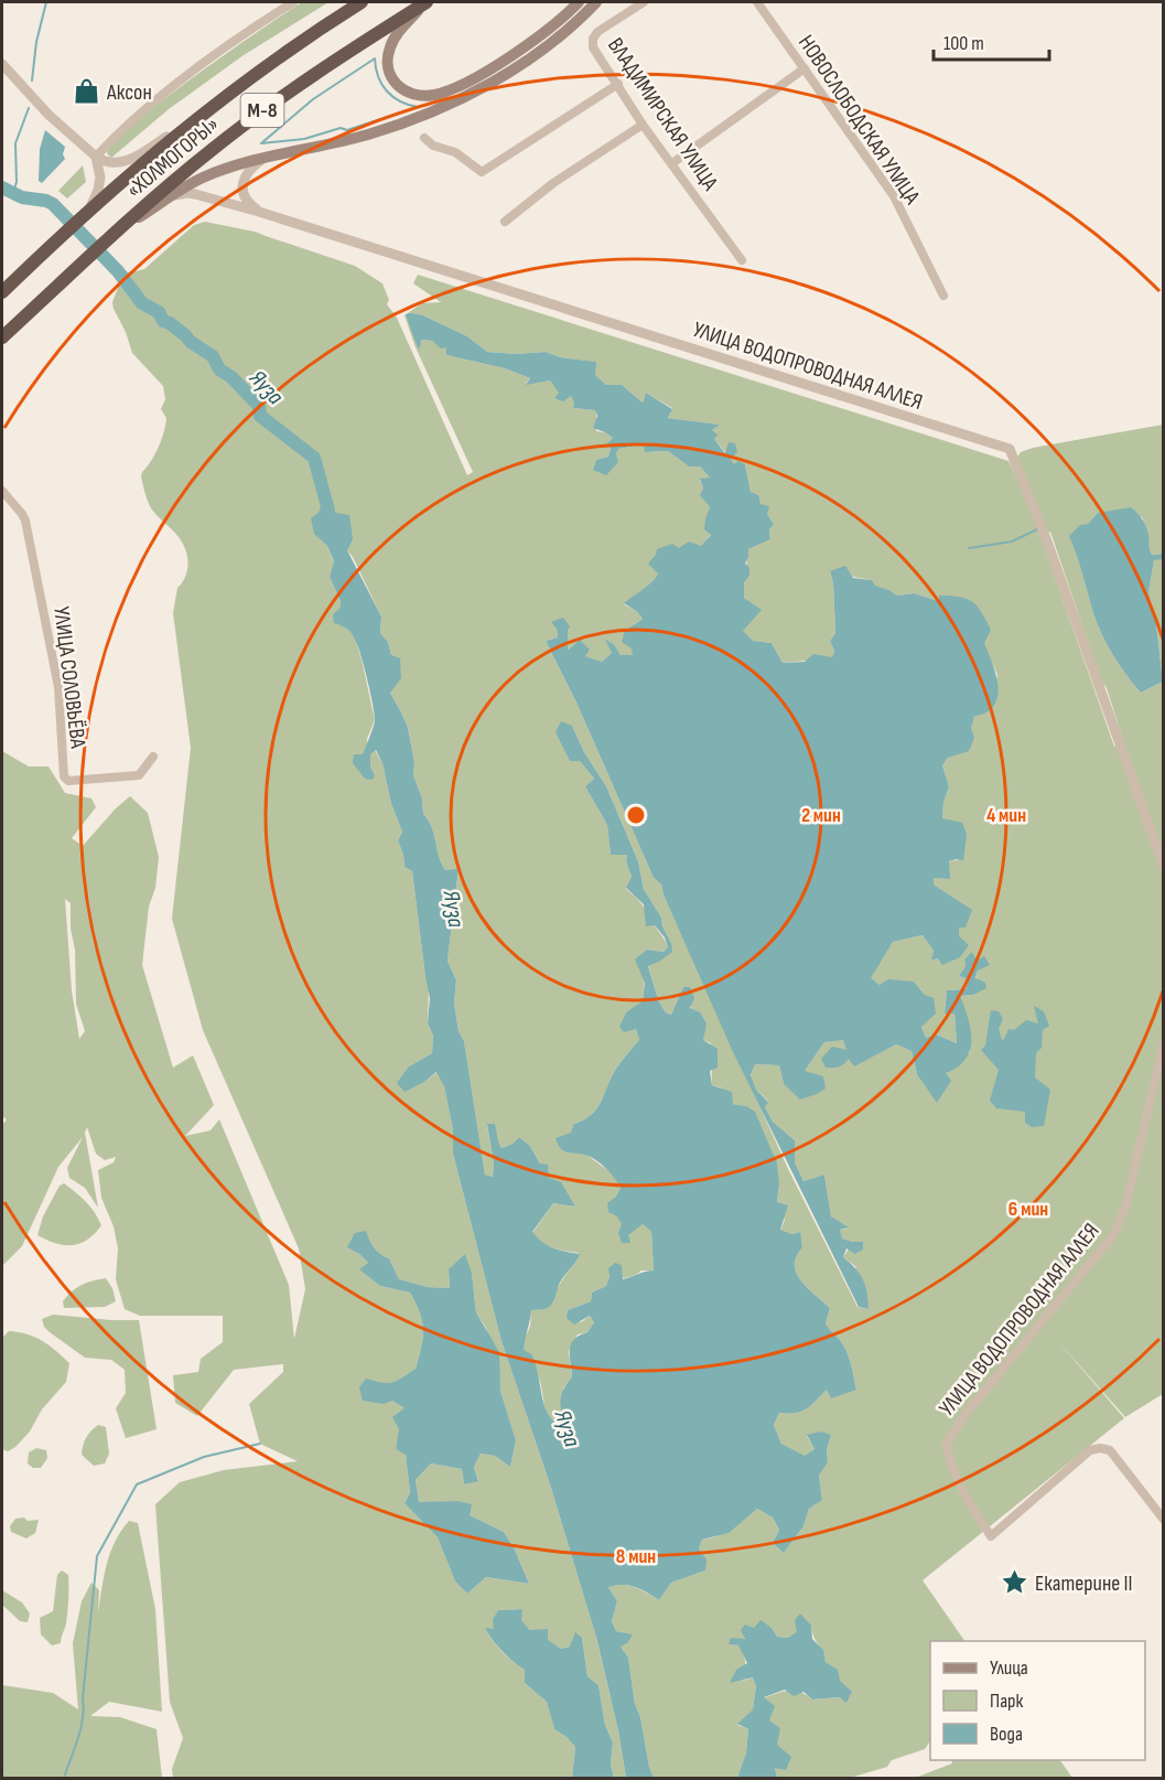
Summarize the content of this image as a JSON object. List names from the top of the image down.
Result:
{
  "streets": {
    "highway": ["М-8", "«ХОЛМОГОРЫ»"],
    "street": [
      "ВЛАДИМИРСКАЯ УЛИЦА",
      "НОВОСЛОБОДСКАЯ УЛИЦА",
      "УЛИЦА ВОДОПРОВОДНАЯ АЛЛЕЯ",
      "УЛИЦА СОЛОВЬЁВА"
    ]
  },
  "crossings": [
    ["М-8", "«ХОЛМОГОРЫ»"]
  ],
  "water": ["Яуза"],
  "places": {
    "shop": ["Аксон"],
    "place": ["Екатерине II"]
  },
  "legend": ["Улица", "Парк", "Вода"],
  "scale_bar": "100 m",
  "rings": [
    "2 мин",
    "4 мин",
    "6 мин",
    "8 мин"
  ]
}
